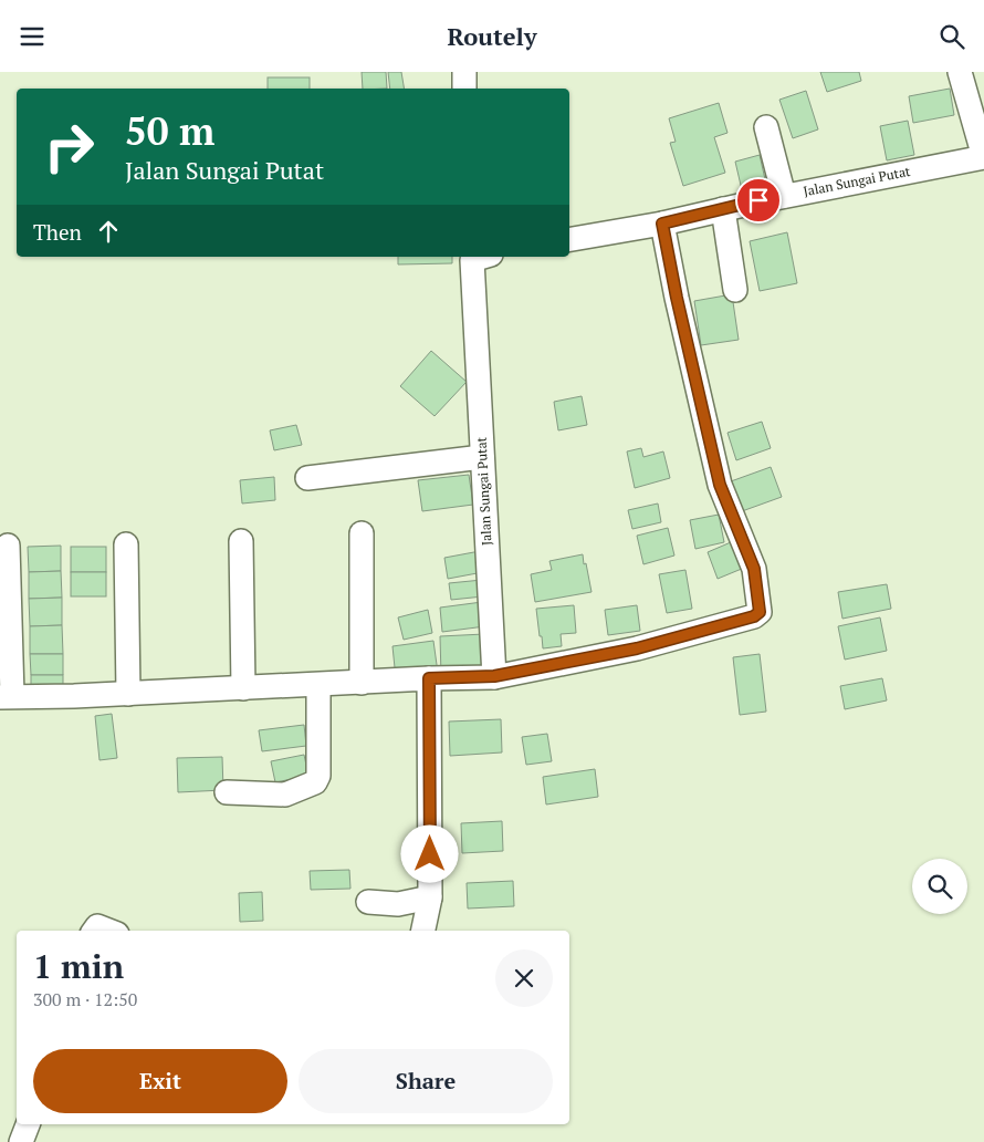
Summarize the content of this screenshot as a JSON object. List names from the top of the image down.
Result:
{
  "streets": {
    "street": ["Jalan Sungai Putat"]
  },
  "page": {
    "header": "Routely",
    "turn": ["50 m", "Jalan Sungai Putat"],
    "then": "Then",
    "heading": ["1 min", "300 m · 12:50"],
    "buttons": ["Exit", "Share"]
  }
}
